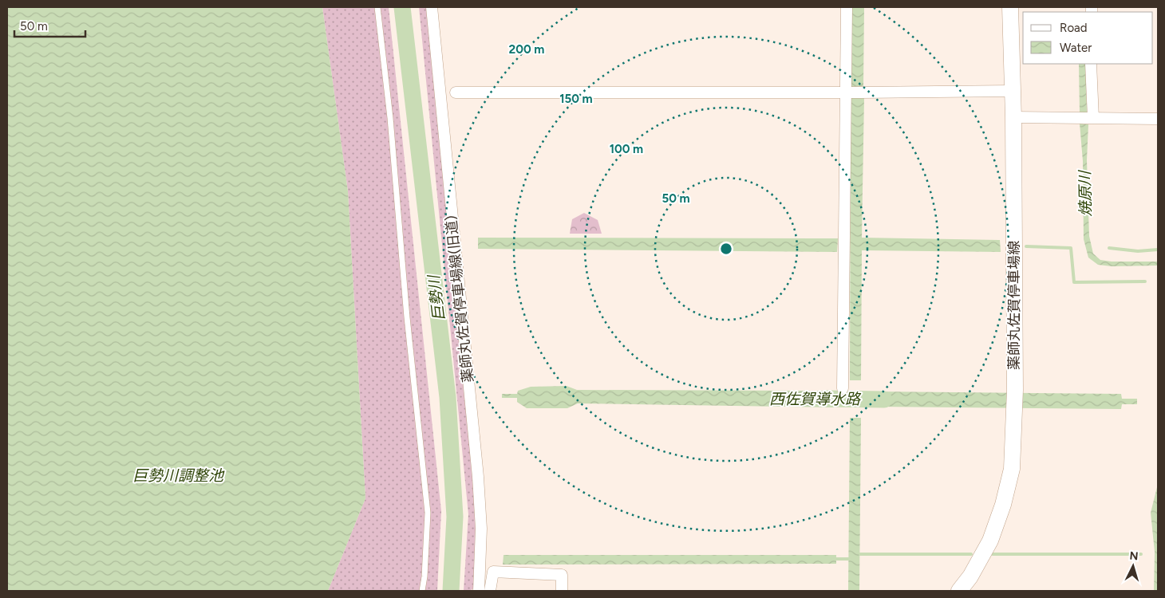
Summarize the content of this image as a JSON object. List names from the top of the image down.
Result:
{
  "streets": {
    "main road": ["薬師丸佐賀停車場線"],
    "street": ["薬師丸佐賀停車場線(旧道)"]
  },
  "water": [
    "焼原川",
    "巨勢川",
    "西佐賀導水路",
    "巨勢川調整池"
  ],
  "legend": ["Road", "Water"],
  "scale_bar": "50 m",
  "north": "top",
  "rings": [
    "200 m",
    "150 m",
    "100 m",
    "50 m"
  ]
}
